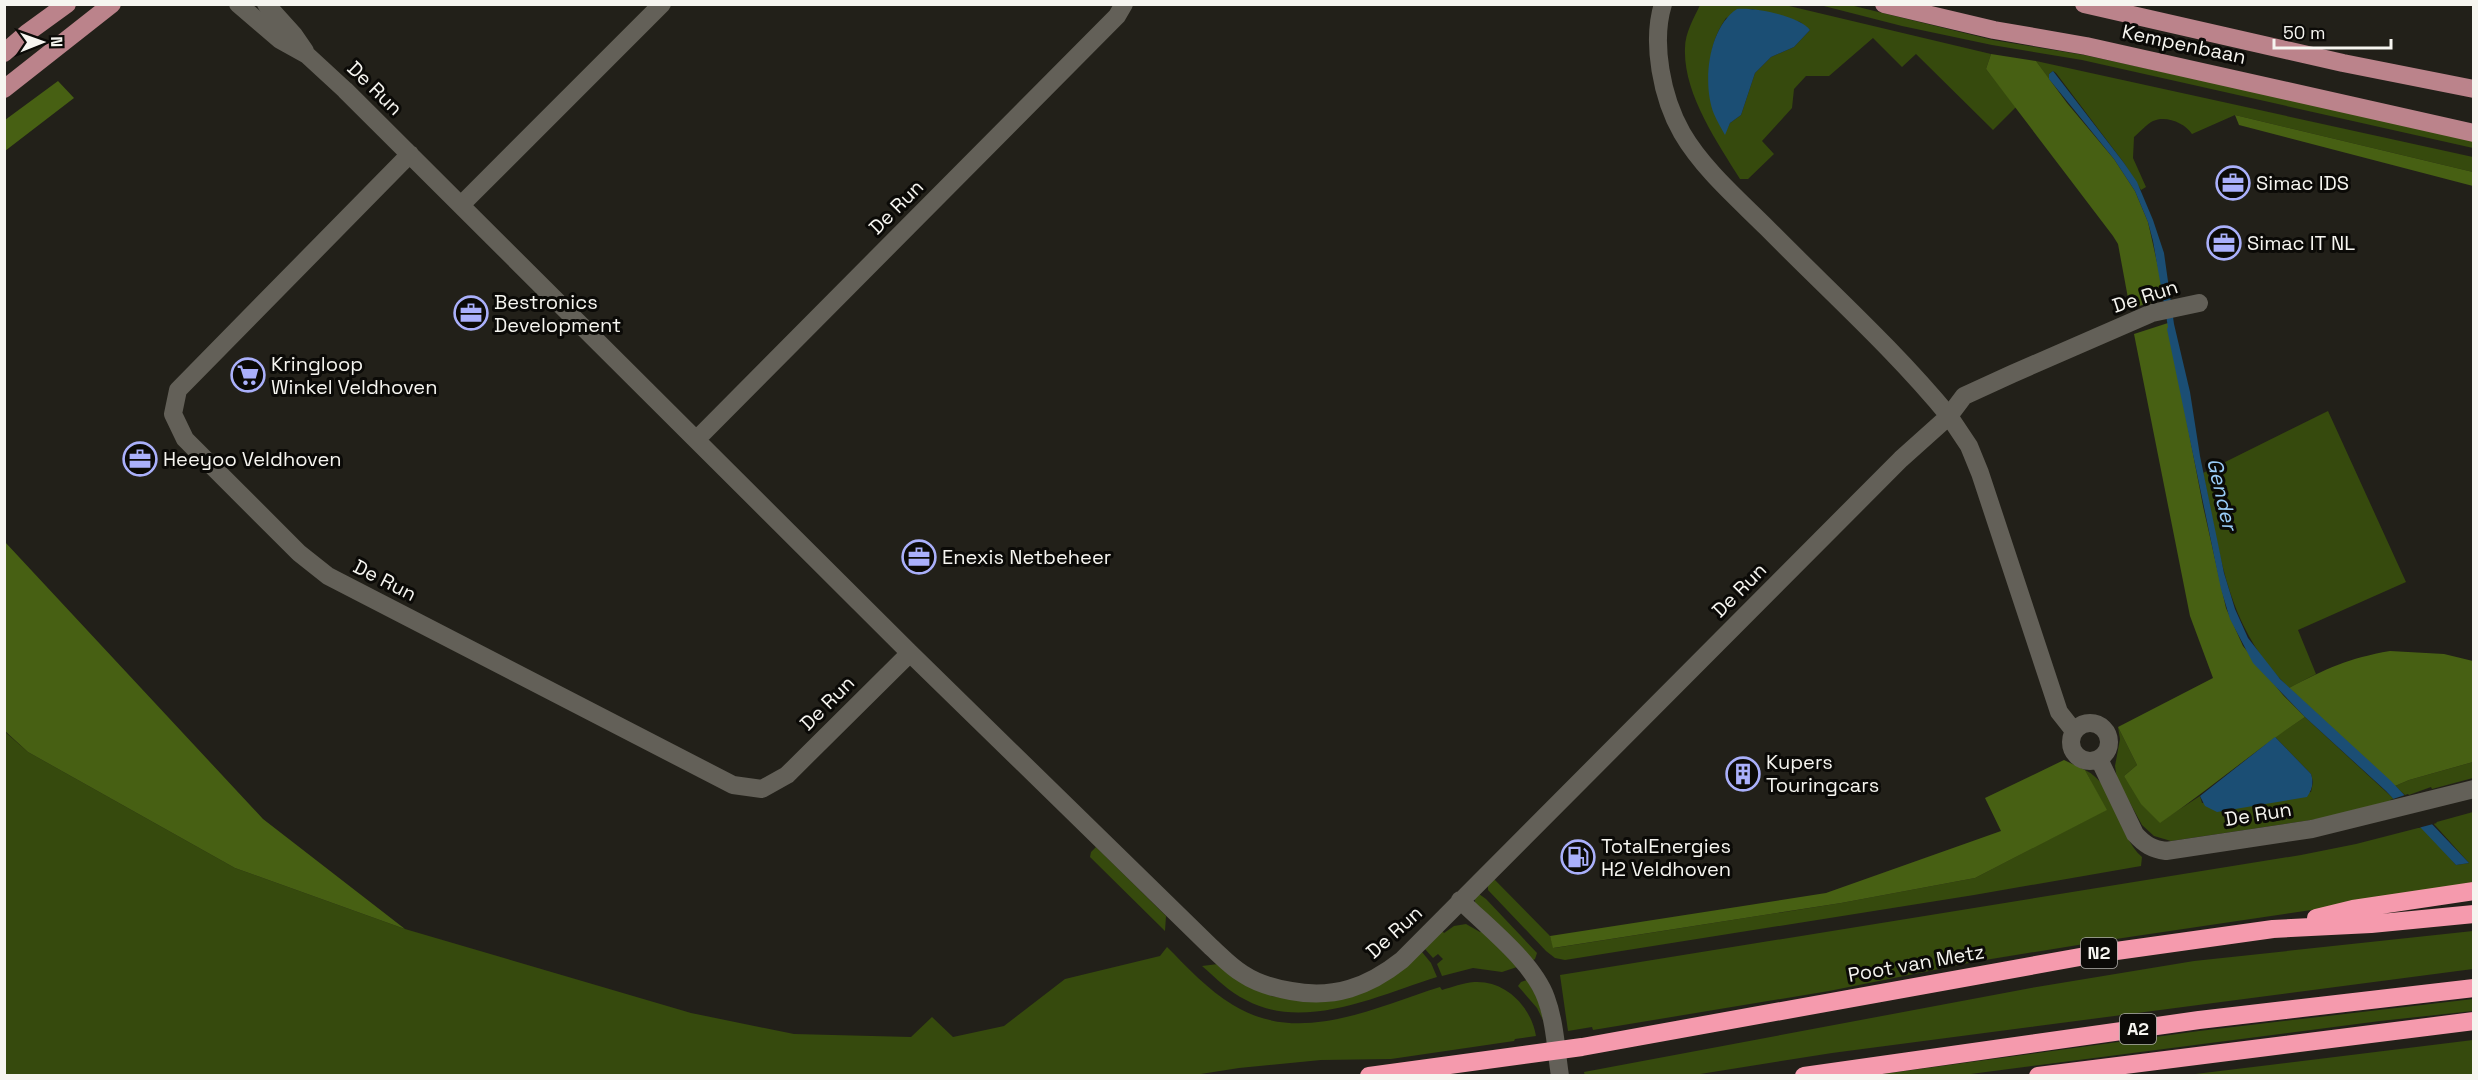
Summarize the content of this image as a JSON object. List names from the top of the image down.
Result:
{
  "streets": {
    "highway": ["N2", "Poot van Metz", "A2"],
    "main road": ["Kempenbaan"],
    "street": ["De Run"]
  },
  "crossings": [
    ["N2", "Poot van Metz"]
  ],
  "water": ["Gender"],
  "places": {
    "office": [
      "Simac IDS",
      "Simac IT NL",
      "Bestronics Development",
      "Heeyoo Veldhoven",
      "Enexis Netbeheer"
    ],
    "supermarket": ["Kringloop Winkel Veldhoven"],
    "building": ["Kupers Touringcars"],
    "fuel station": ["TotalEnergies H2 Veldhoven"]
  },
  "scale_bar": "50 m",
  "north": "right"
}
